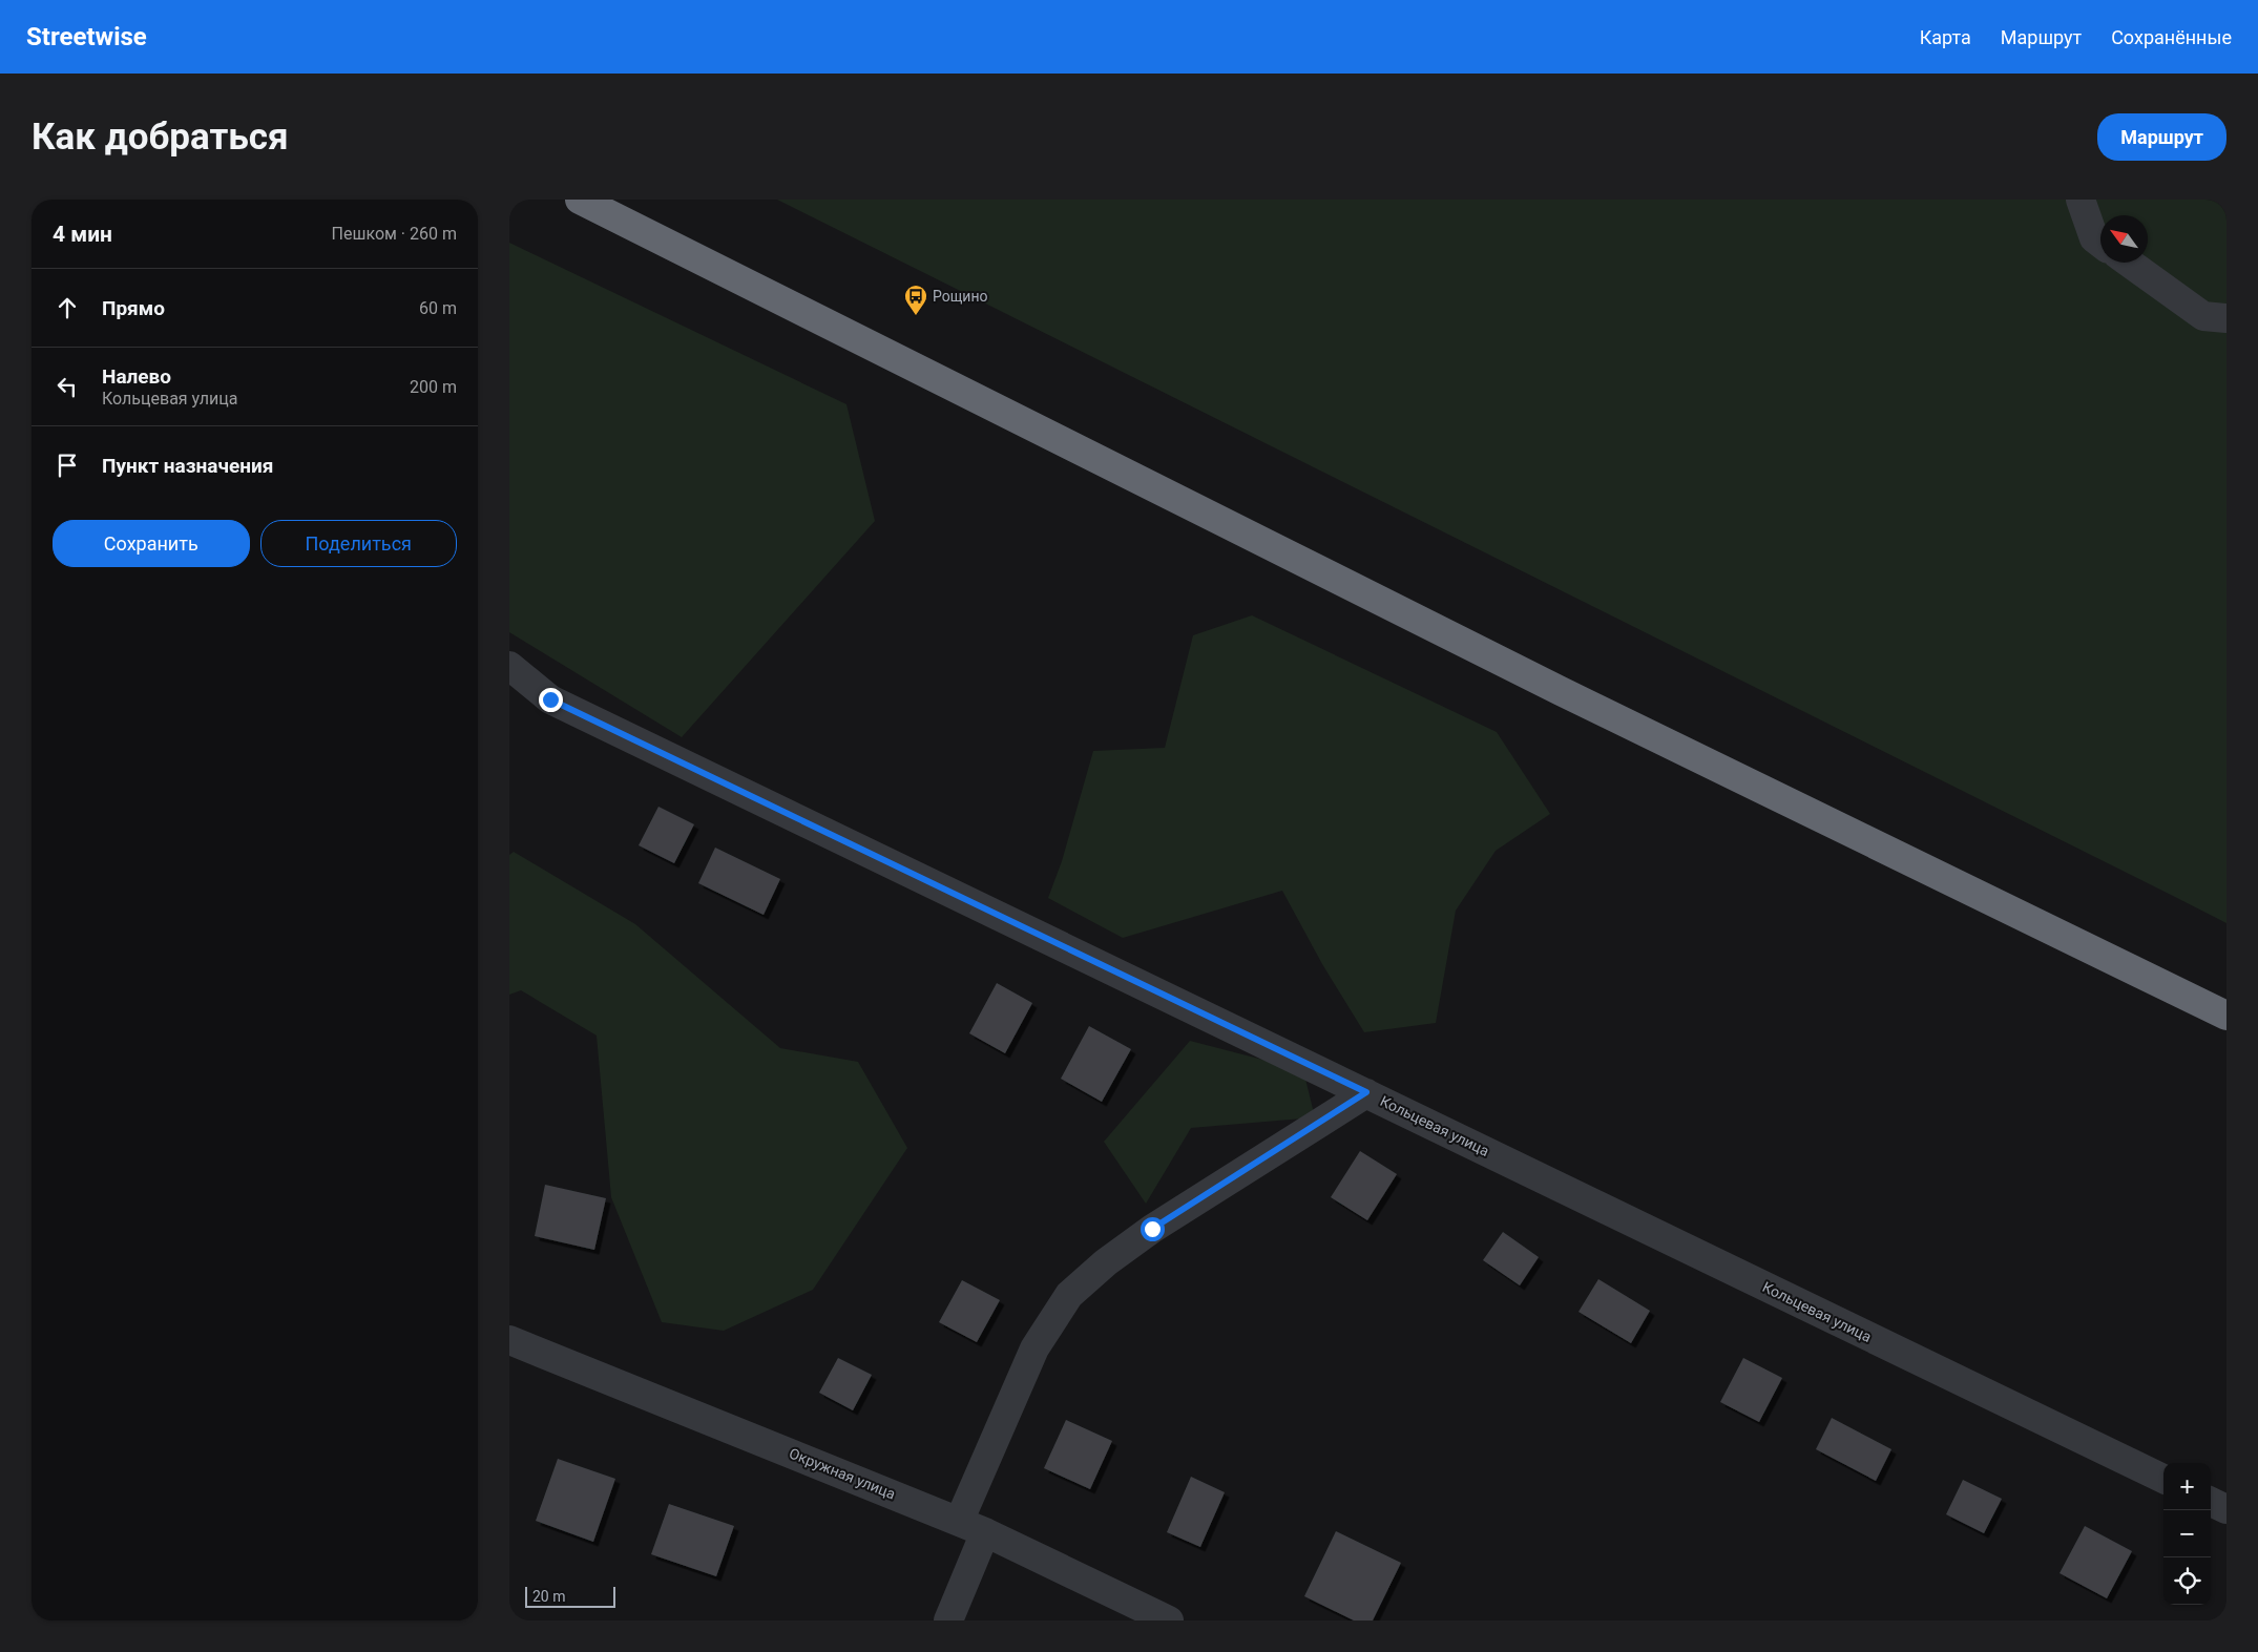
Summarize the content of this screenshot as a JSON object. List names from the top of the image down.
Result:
{
  "streets": {
    "street": ["Кольцевая улица", "Окружная улица"]
  },
  "places": {
    "bus stop": ["Рощино"]
  },
  "scale_bar": "20 m",
  "north": "top left",
  "page": {
    "header": "Streetwise",
    "nav": ["Карта", "Маршрут", "Сохранённые"],
    "buttons": [
      "Маршрут",
      ["Сохранить", "Поделиться"]
    ],
    "title": "Как добраться",
    "heading": ["4 мин", "Пешком · 260 m"],
    "list": [
      ["Прямо", "60 m"],
      ["Налево", "Кольцевая улица", "200 m"],
      "Пункт назначения"
    ],
    "map_buttons": ["+", "−"],
    "scale": "20 m"
  }
}
